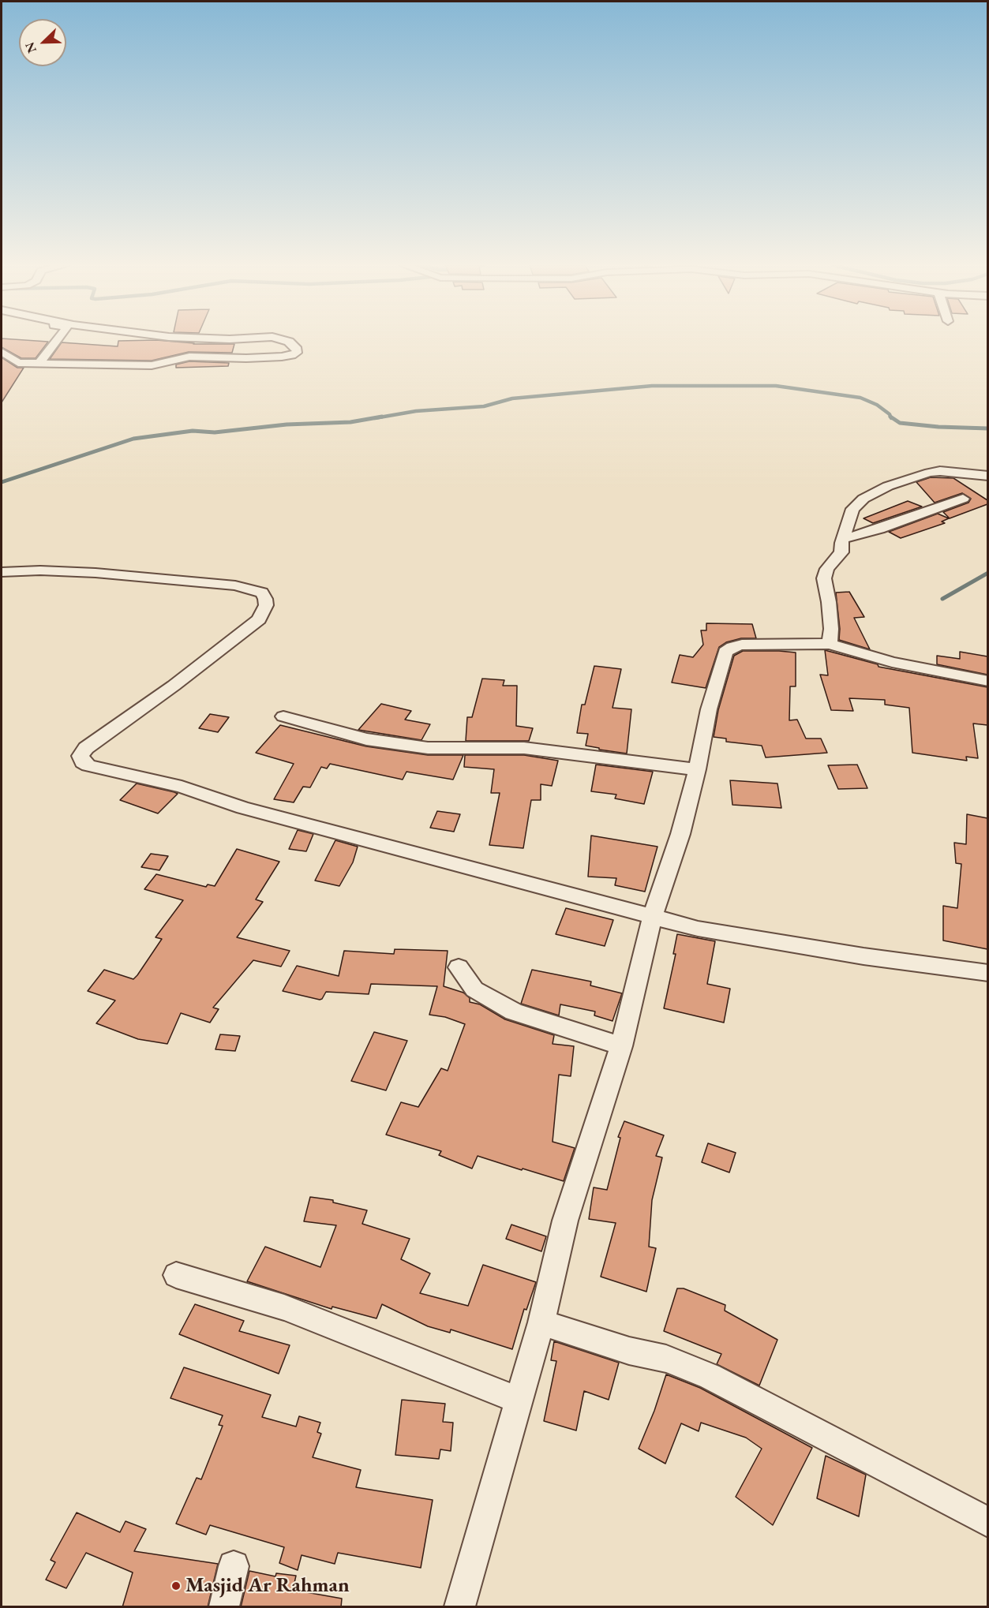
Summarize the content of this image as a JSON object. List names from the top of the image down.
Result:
{
  "places": ["Masjid Ar Rahman"],
  "north": "bottom left"
}
